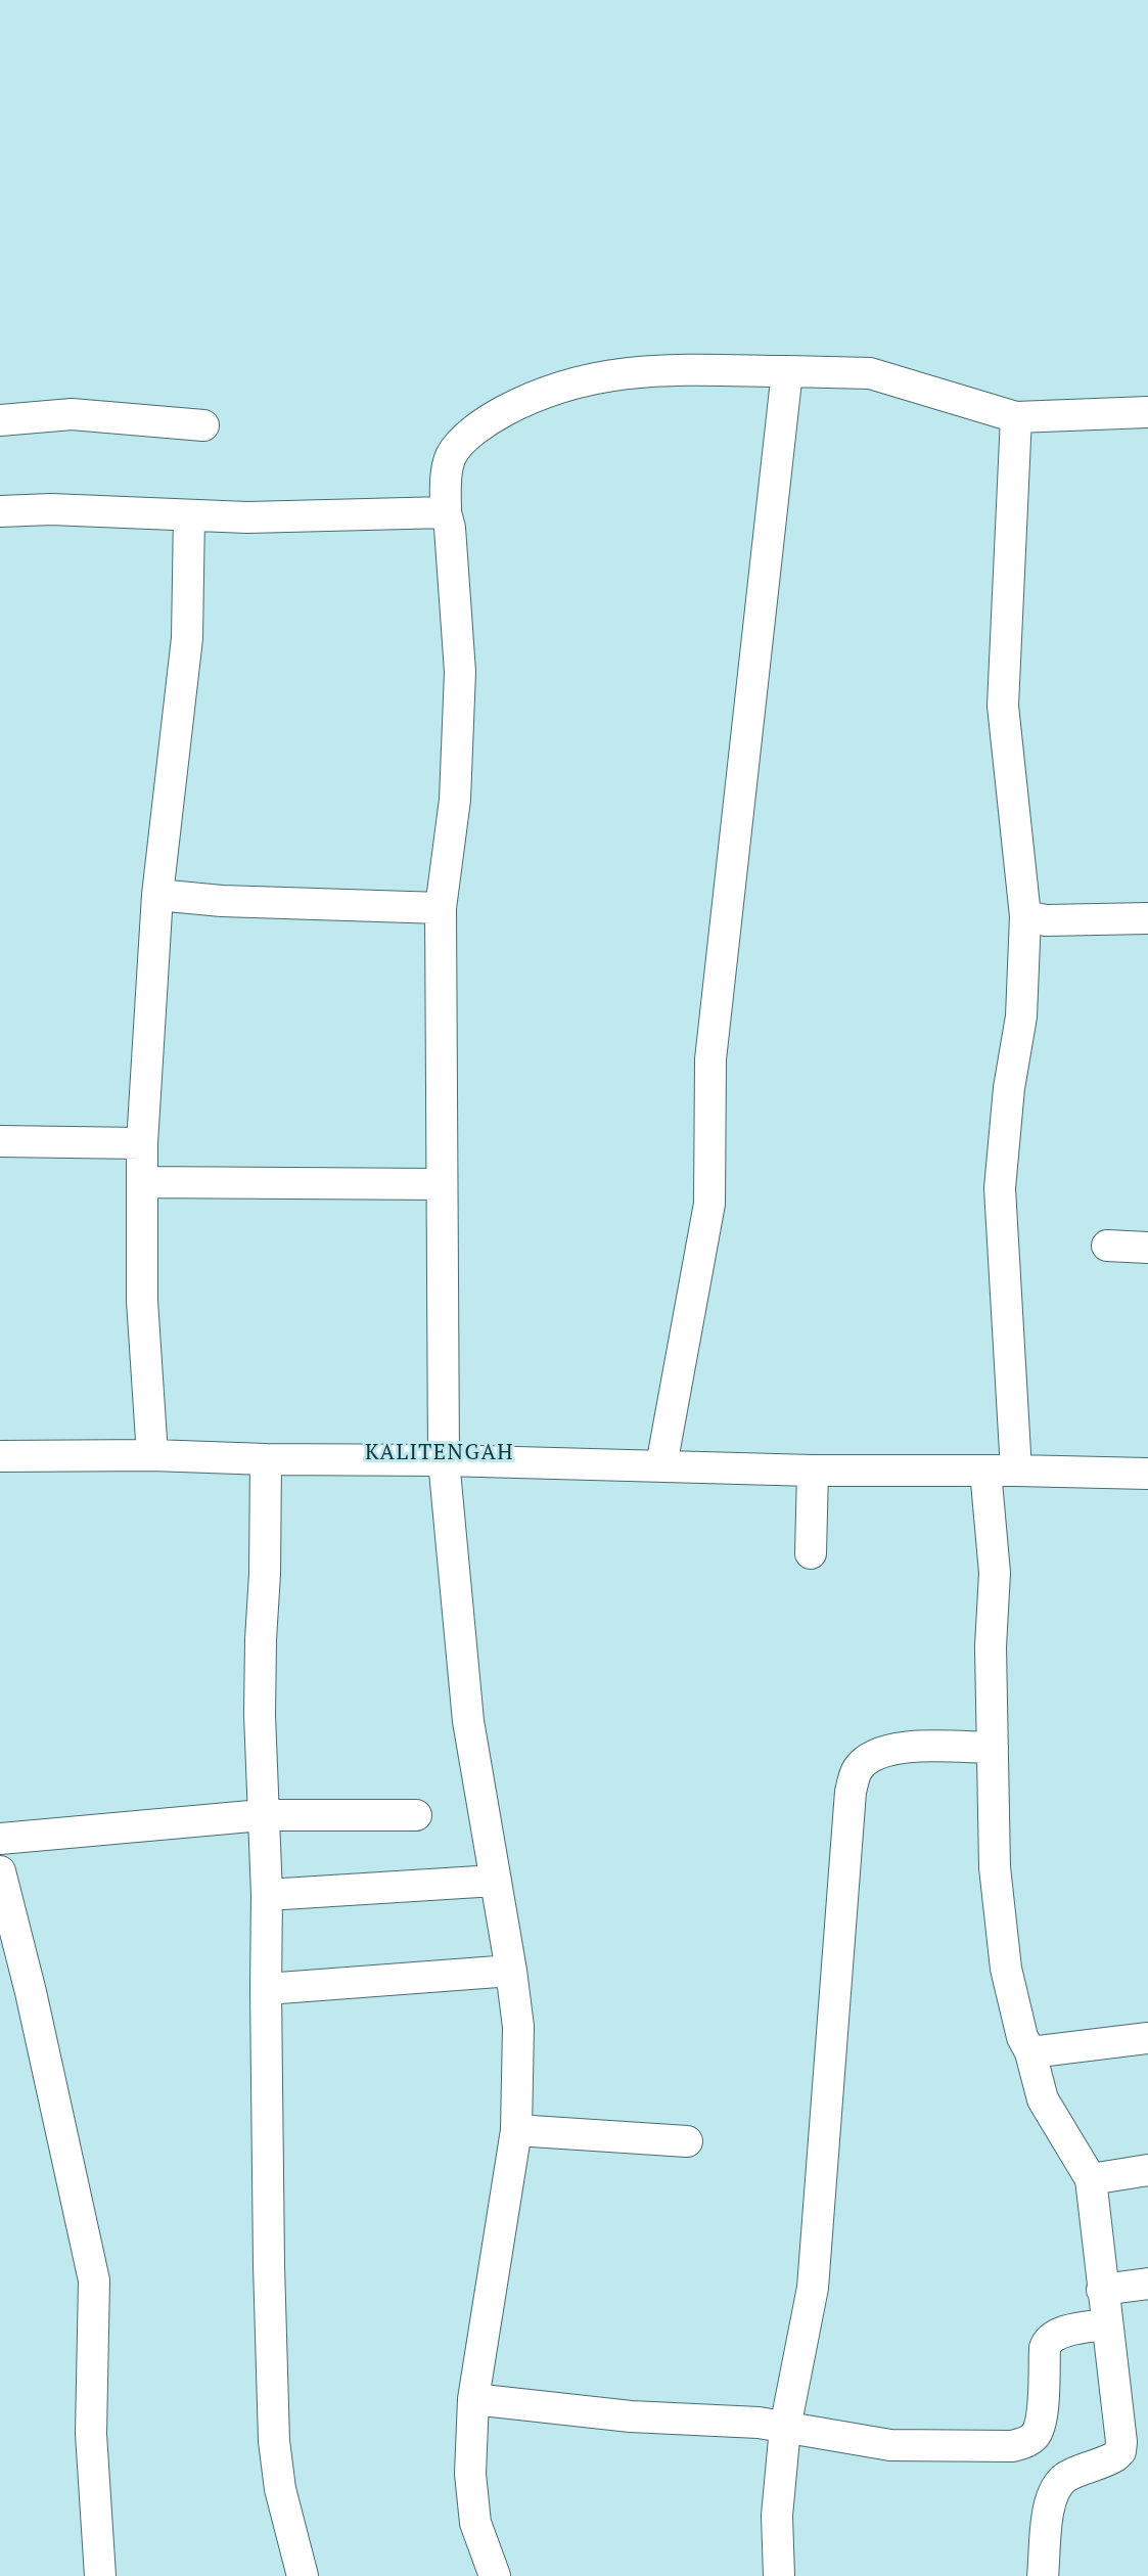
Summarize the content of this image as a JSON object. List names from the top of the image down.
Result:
{
  "districts": ["KALITENGAH"]
}
